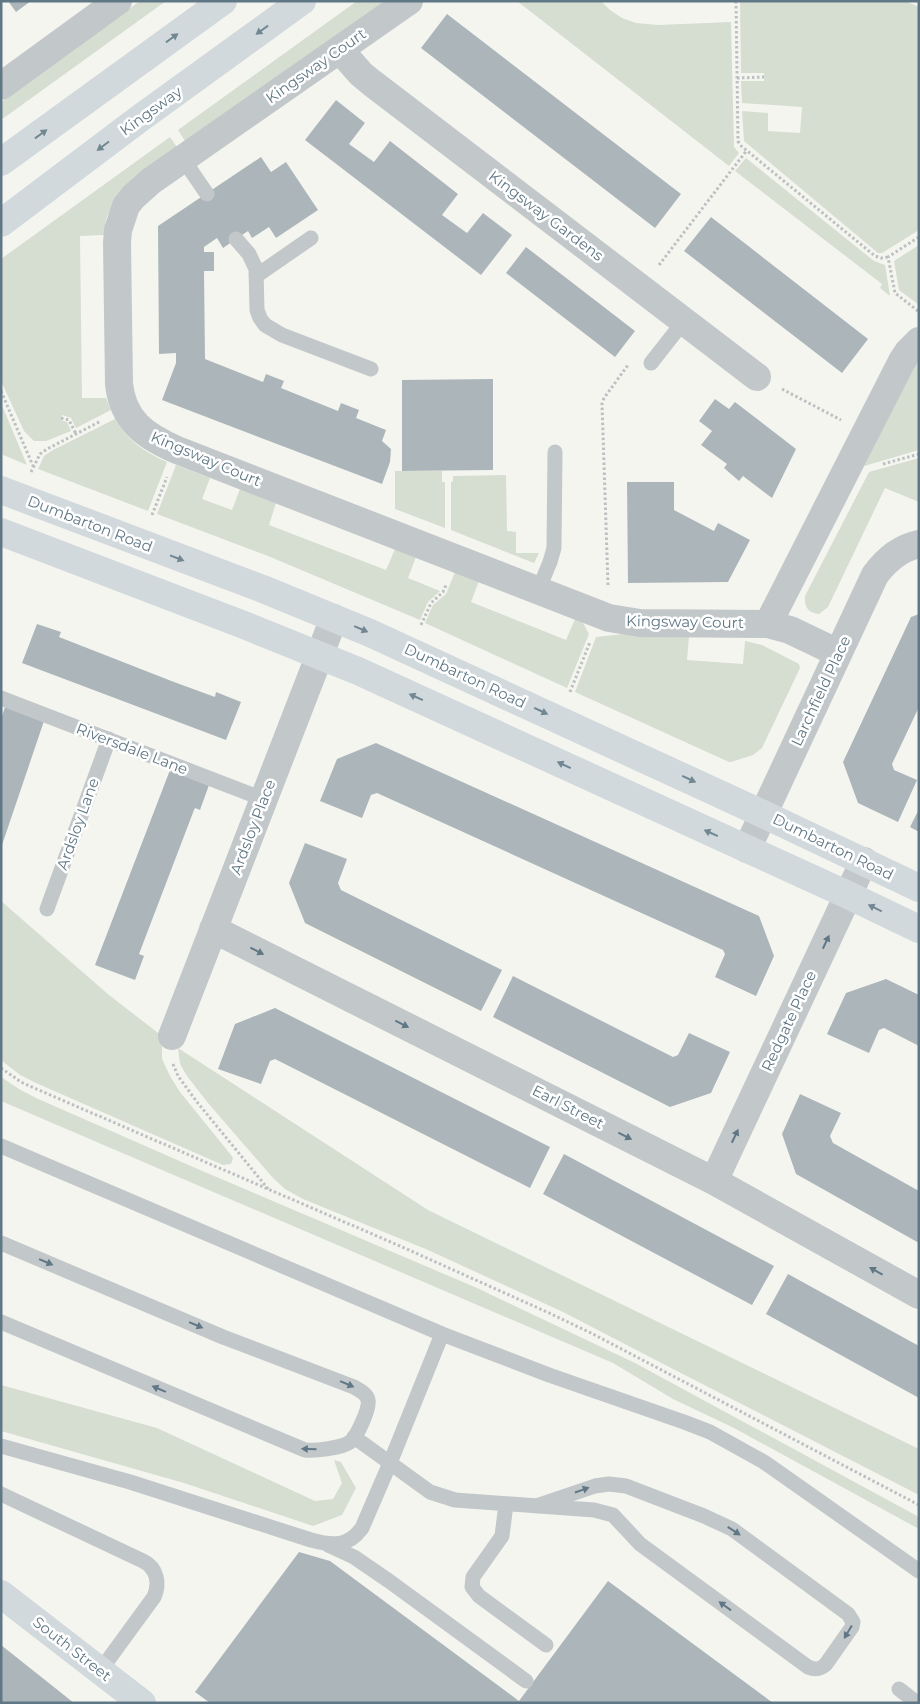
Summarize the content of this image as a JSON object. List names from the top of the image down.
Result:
{
  "streets": {
    "main road": ["Kingsway", "Dumbarton Road", "South Street"],
    "street": [
      "Kingsway Court",
      "Kingsway Gardens",
      "Larchfield Place",
      "Ardsloy Place",
      "Redgate Place",
      "Earl Street"
    ],
    "lane": ["Riversdale Lane", "Ardsloy Lane"]
  },
  "crossings": [
    ["Kingsway Court", "Kingsway Gardens"],
    ["Kingsway Court", "Larchfield Place"],
    ["Dumbarton Road", "Larchfield Place"],
    ["Dumbarton Road", "Ardsloy Place"],
    ["Dumbarton Road", "Redgate Place"],
    ["Riversdale Lane", "Ardsloy Lane"],
    ["Riversdale Lane", "Ardsloy Place"],
    ["Ardsloy Place", "Earl Street"],
    ["Redgate Place", "Earl Street"]
  ],
  "one_way": ["Redgate Place"]
}
